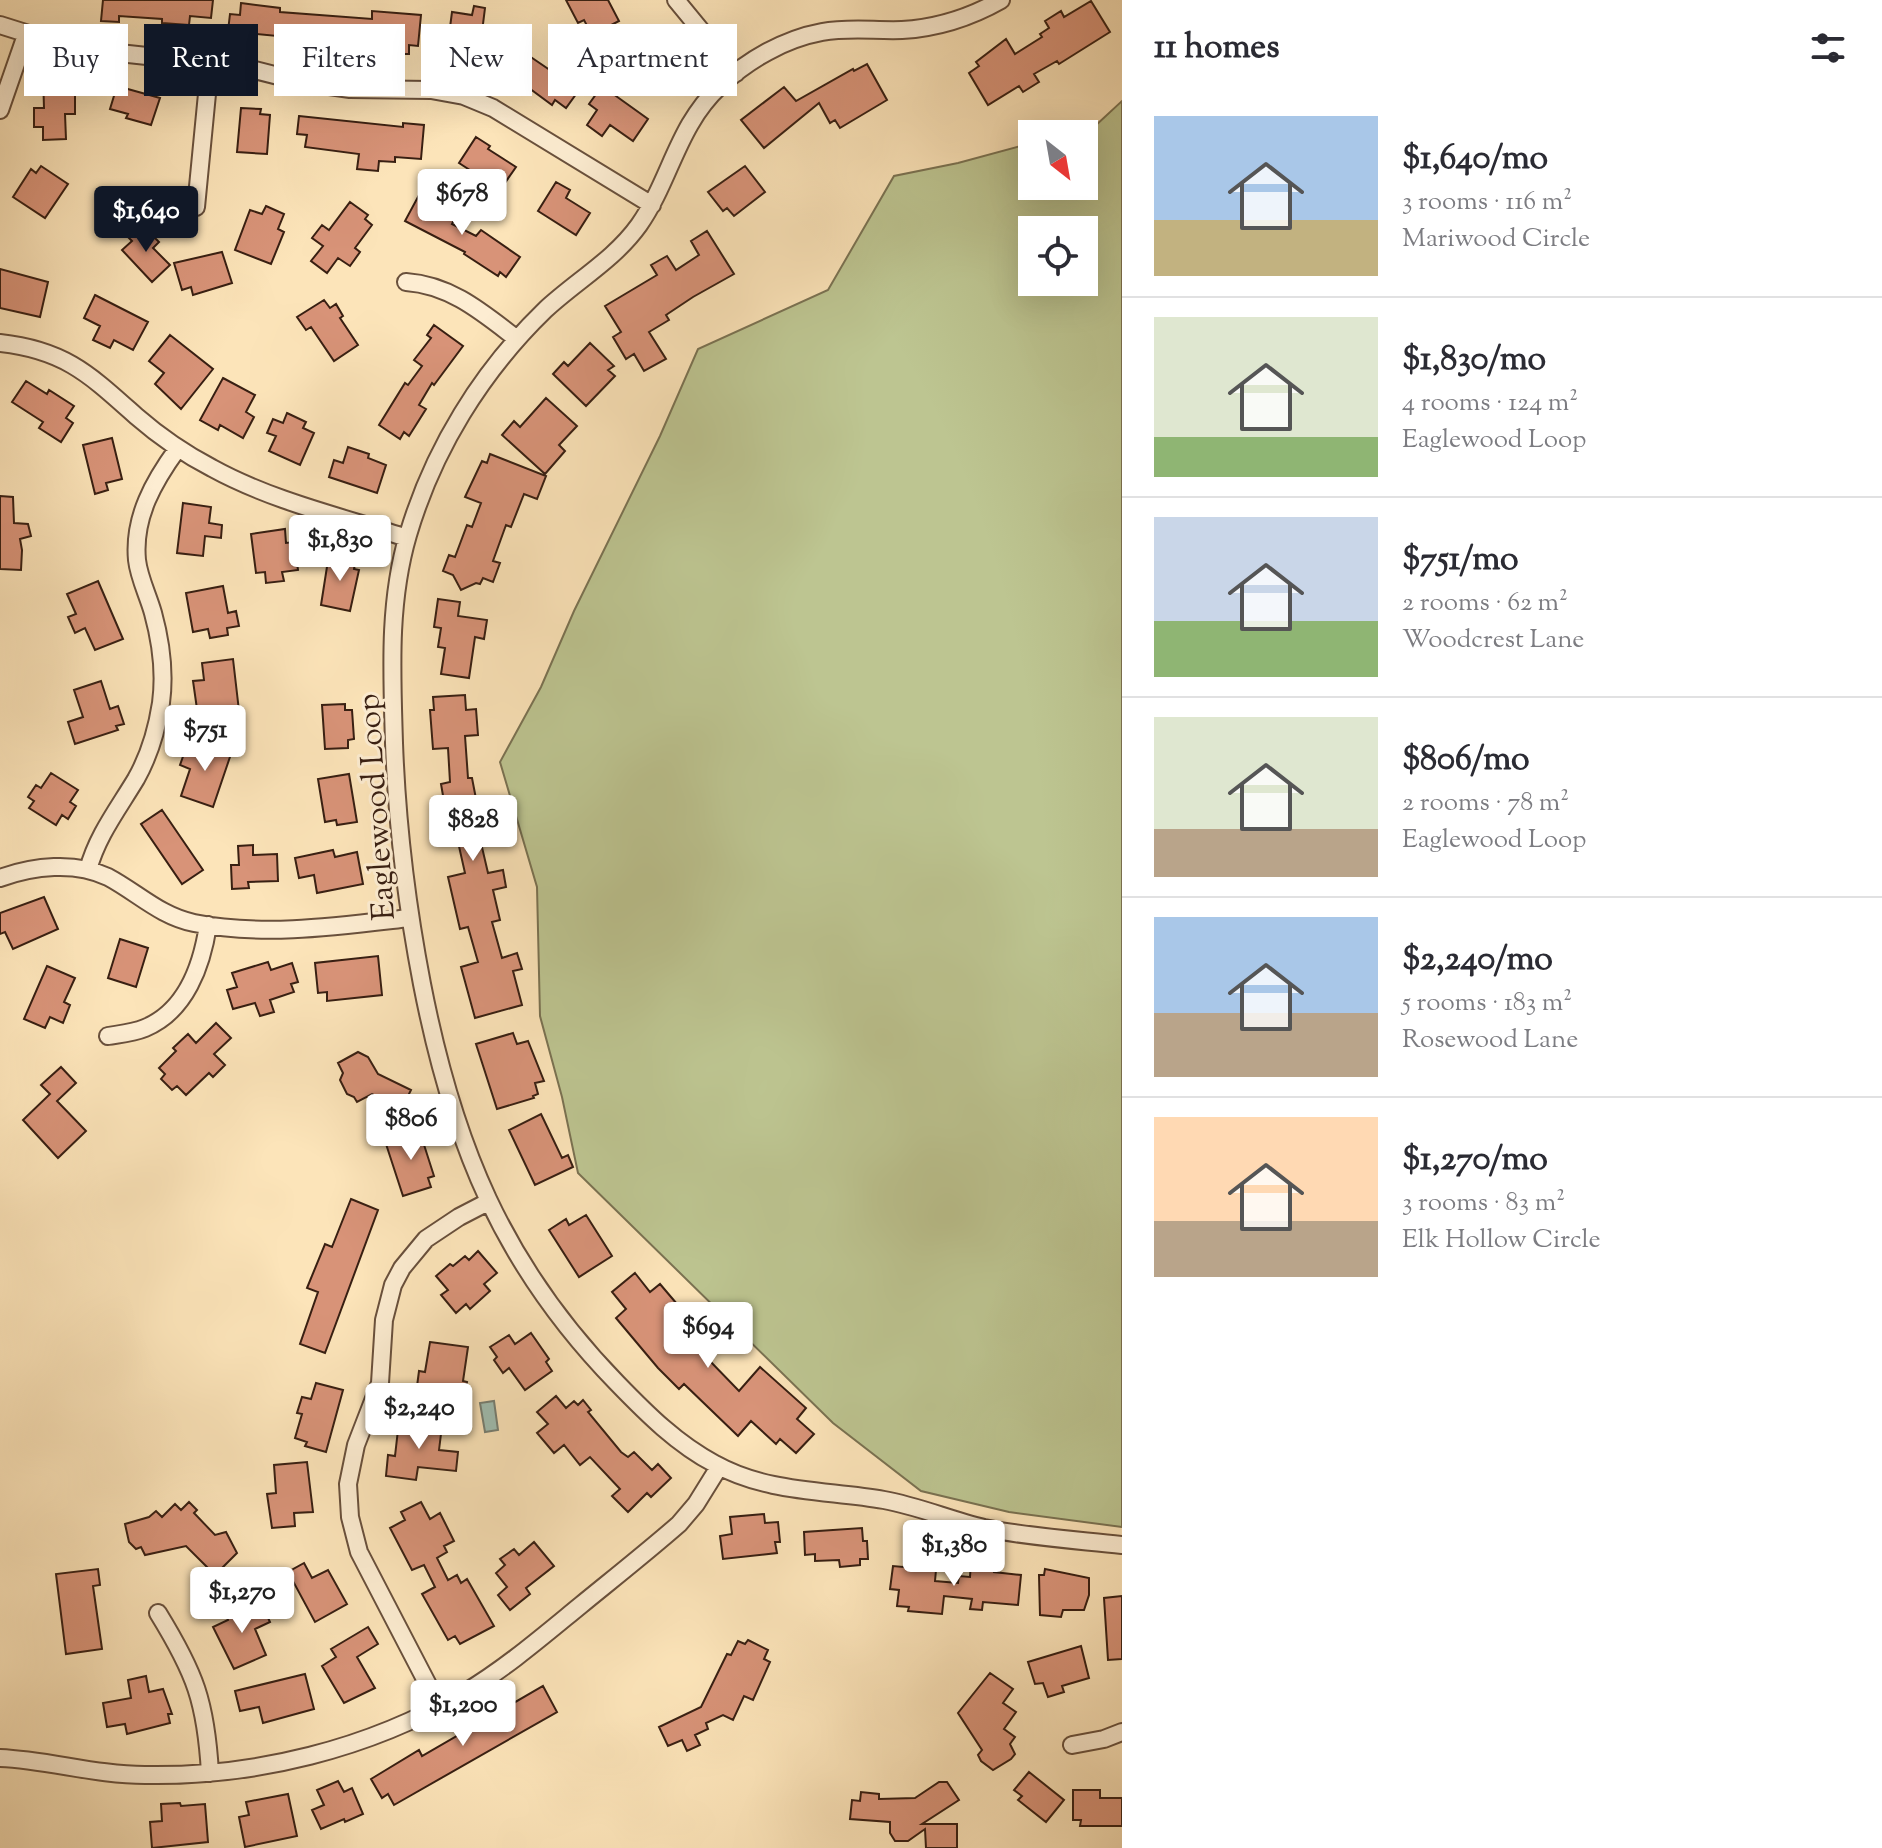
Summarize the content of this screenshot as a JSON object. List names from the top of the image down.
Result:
{
  "streets": {
    "street": ["Eaglewood Loop"]
  },
  "north": "bottom right",
  "page": {
    "heading": "11 homes",
    "chip": [
      "Buy",
      "Rent",
      "Filters",
      "New",
      "Apartment"
    ],
    "list": [
      {
        "name": "$1,640/mo",
        "note": "3 rooms · 116 m² · Mariwood Circle"
      },
      {
        "name": "$1,830/mo",
        "note": "4 rooms · 124 m² · Eaglewood Loop"
      },
      {
        "name": "$751/mo",
        "note": "2 rooms · 62 m² · Woodcrest Lane"
      },
      {
        "name": "$806/mo",
        "note": "2 rooms · 78 m² · Eaglewood Loop"
      },
      {
        "name": "$2,240/mo",
        "note": "5 rooms · 183 m² · Rosewood Lane"
      },
      {
        "name": "$1,270/mo",
        "note": "3 rooms · 83 m² · Elk Hollow Circle"
      }
    ],
    "price": [
      "$678",
      "$1,640",
      "$1,830",
      "$751",
      "$828",
      "$806",
      "$694",
      "$2,240",
      "$1,380",
      "$1,270",
      "$1,200"
    ]
  }
}
